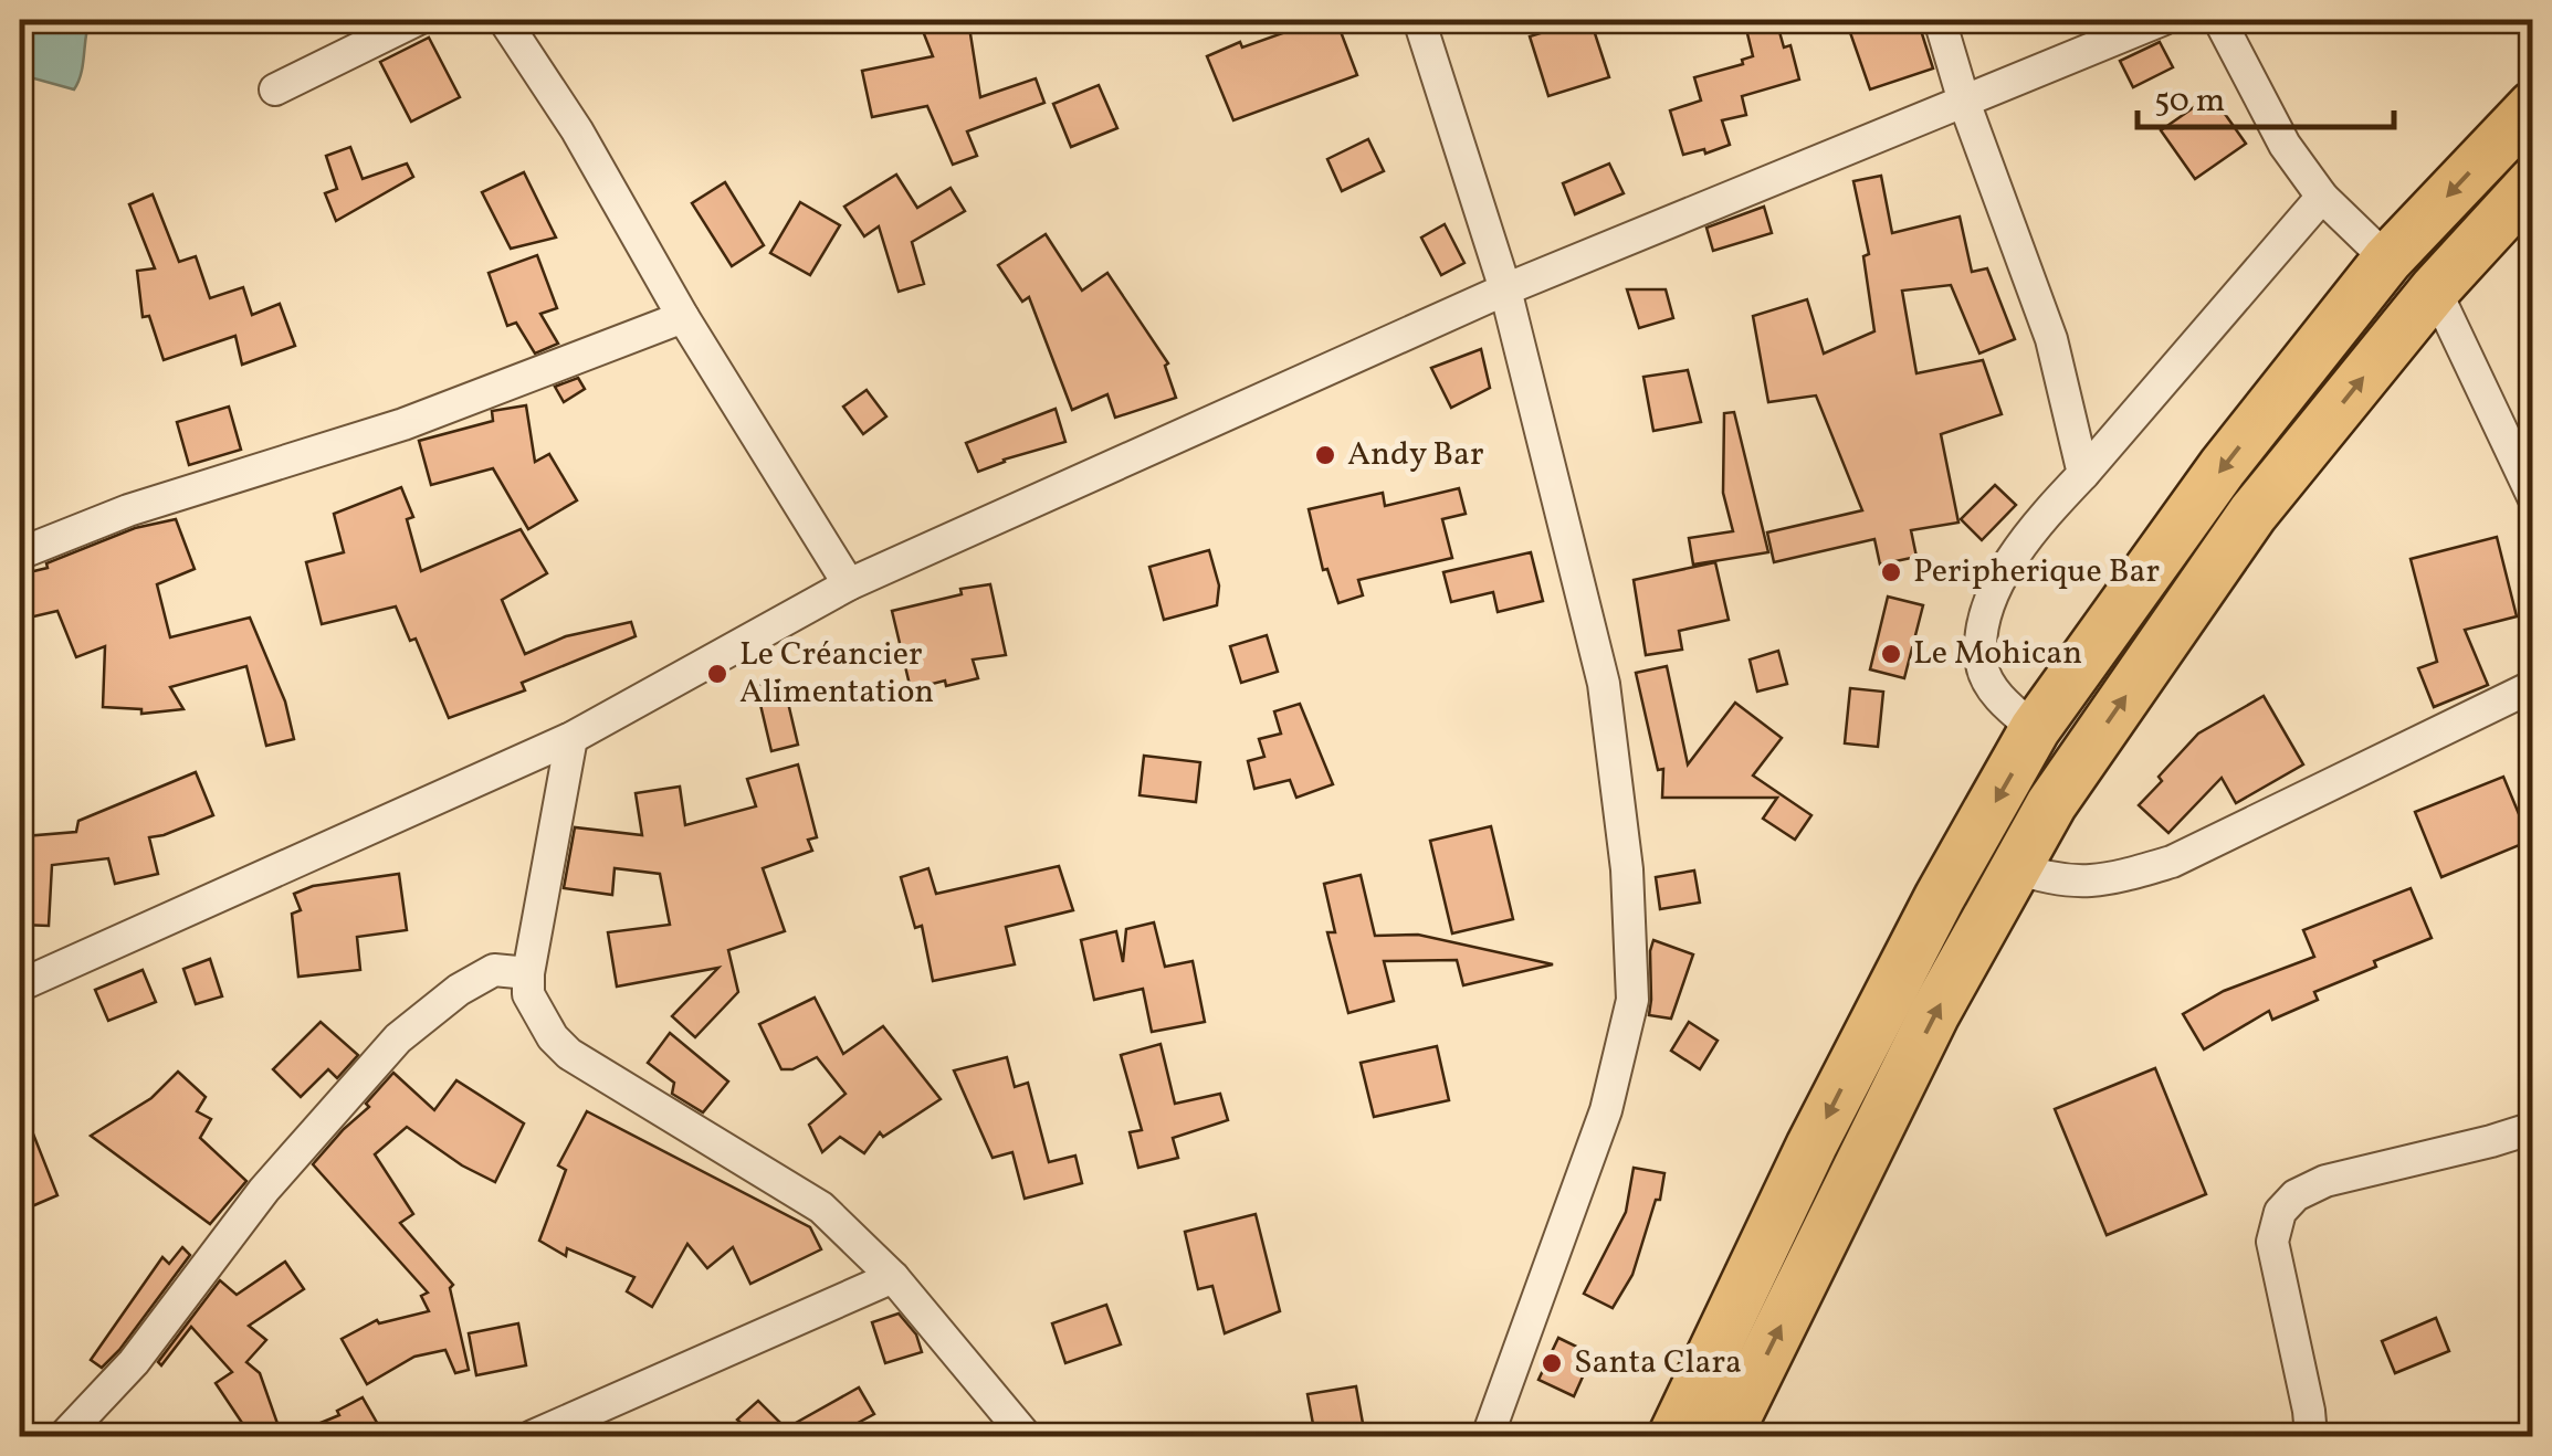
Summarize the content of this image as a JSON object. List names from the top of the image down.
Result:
{
  "places": [
    "Andy Bar",
    "Peripherique Bar",
    "Le Mohican",
    "Le Créancier Alimentation",
    "Santa Clara"
  ],
  "scale_bar": "50 m"
}
